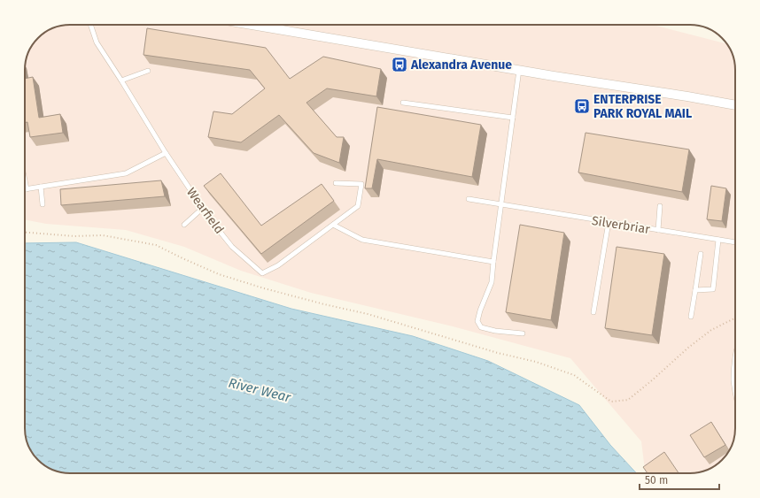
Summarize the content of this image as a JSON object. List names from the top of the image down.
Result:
{
  "streets": {
    "lane": ["Wearfield", "Silverbriar"]
  },
  "water": ["River Wear"],
  "places": {
    "bus stop": ["Alexandra Avenue", "ENTERPRISE PARK ROYAL MAIL"]
  },
  "scale_bar": "50 m"
}
